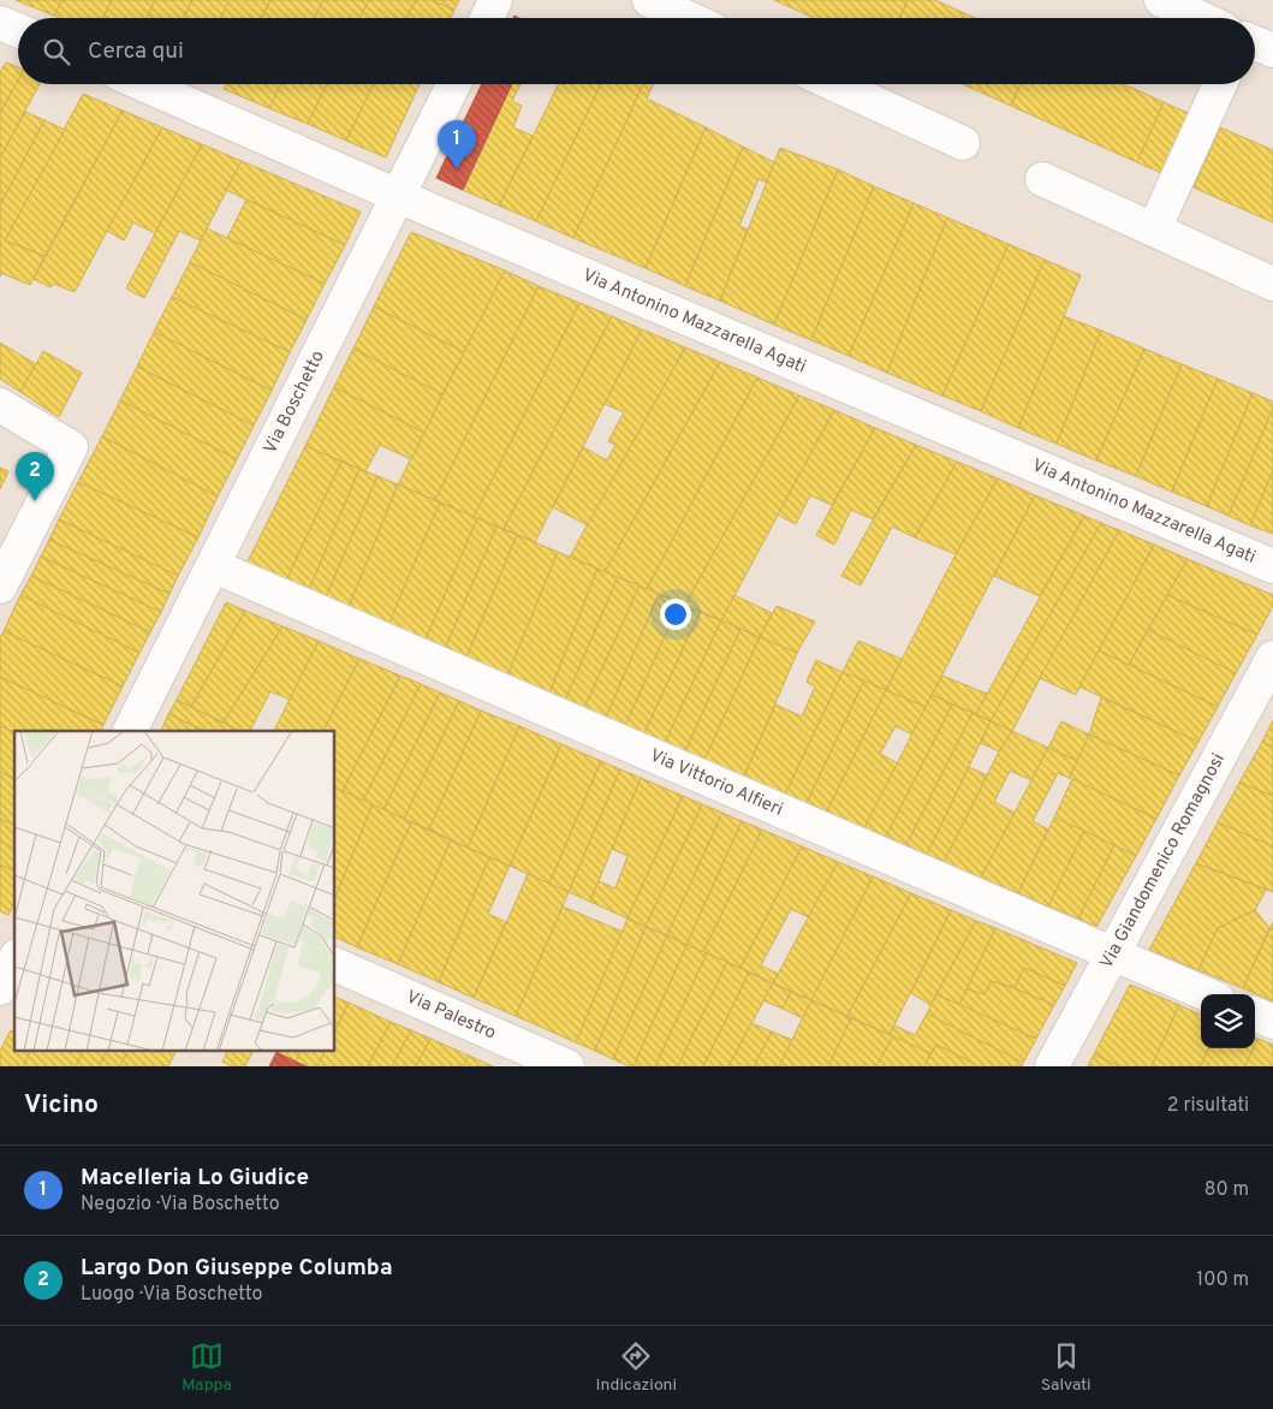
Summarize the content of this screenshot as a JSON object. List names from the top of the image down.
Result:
{
  "streets": {
    "street": [
      "Via Antonino Mazzarella Agati",
      "Via Boschetto",
      "Via Vittorio Alfieri",
      "Via Giandomenico Romagnosi",
      "Via Palestro"
    ]
  },
  "crossings": [
    ["Via Antonino Mazzarella Agati", "Via Boschetto"],
    ["Via Boschetto", "Via Vittorio Alfieri"],
    ["Via Vittorio Alfieri", "Via Giandomenico Romagnosi"]
  ],
  "page": {
    "search": "Cerca qui",
    "pins": ["1", "2"],
    "heading": ["Vicino", "2 risultati"],
    "list": [
      {
        "mark": "1",
        "name": "Macelleria Lo Giudice",
        "note": "Negozio · Via Boschetto",
        "value": "80 m"
      },
      {
        "mark": "2",
        "name": "Largo Don Giuseppe Columba",
        "note": "Luogo · Via Boschetto",
        "value": "100 m"
      }
    ],
    "nav": ["Mappa", "Indicazioni", "Salvati"]
  }
}
